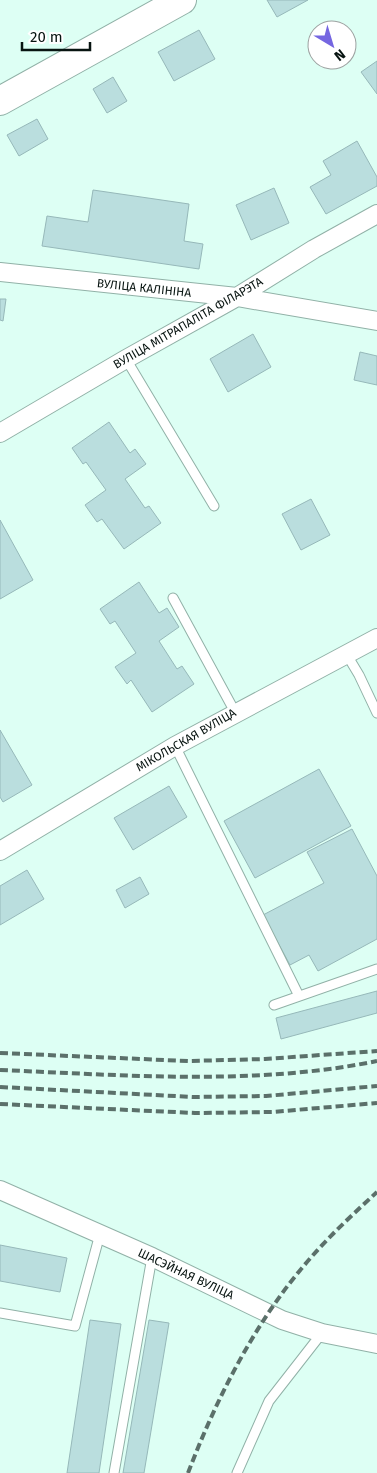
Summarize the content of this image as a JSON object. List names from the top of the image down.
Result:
{
  "streets": {
    "street": [
      "ВУЛІЦА КАЛІНІНА",
      "ВУЛІЦА МІТРАПАЛІТА ФІЛАРЭТА",
      "МІКОЛЬСКАЯ ВУЛІЦА",
      "ШАСЭЙНАЯ ВУЛІЦА"
    ]
  },
  "crossings": [
    ["ВУЛІЦА КАЛІНІНА", "ВУЛІЦА МІТРАПАЛІТА ФІЛАРЭТА"]
  ],
  "scale_bar": "20 m",
  "north": "bottom right"
}
